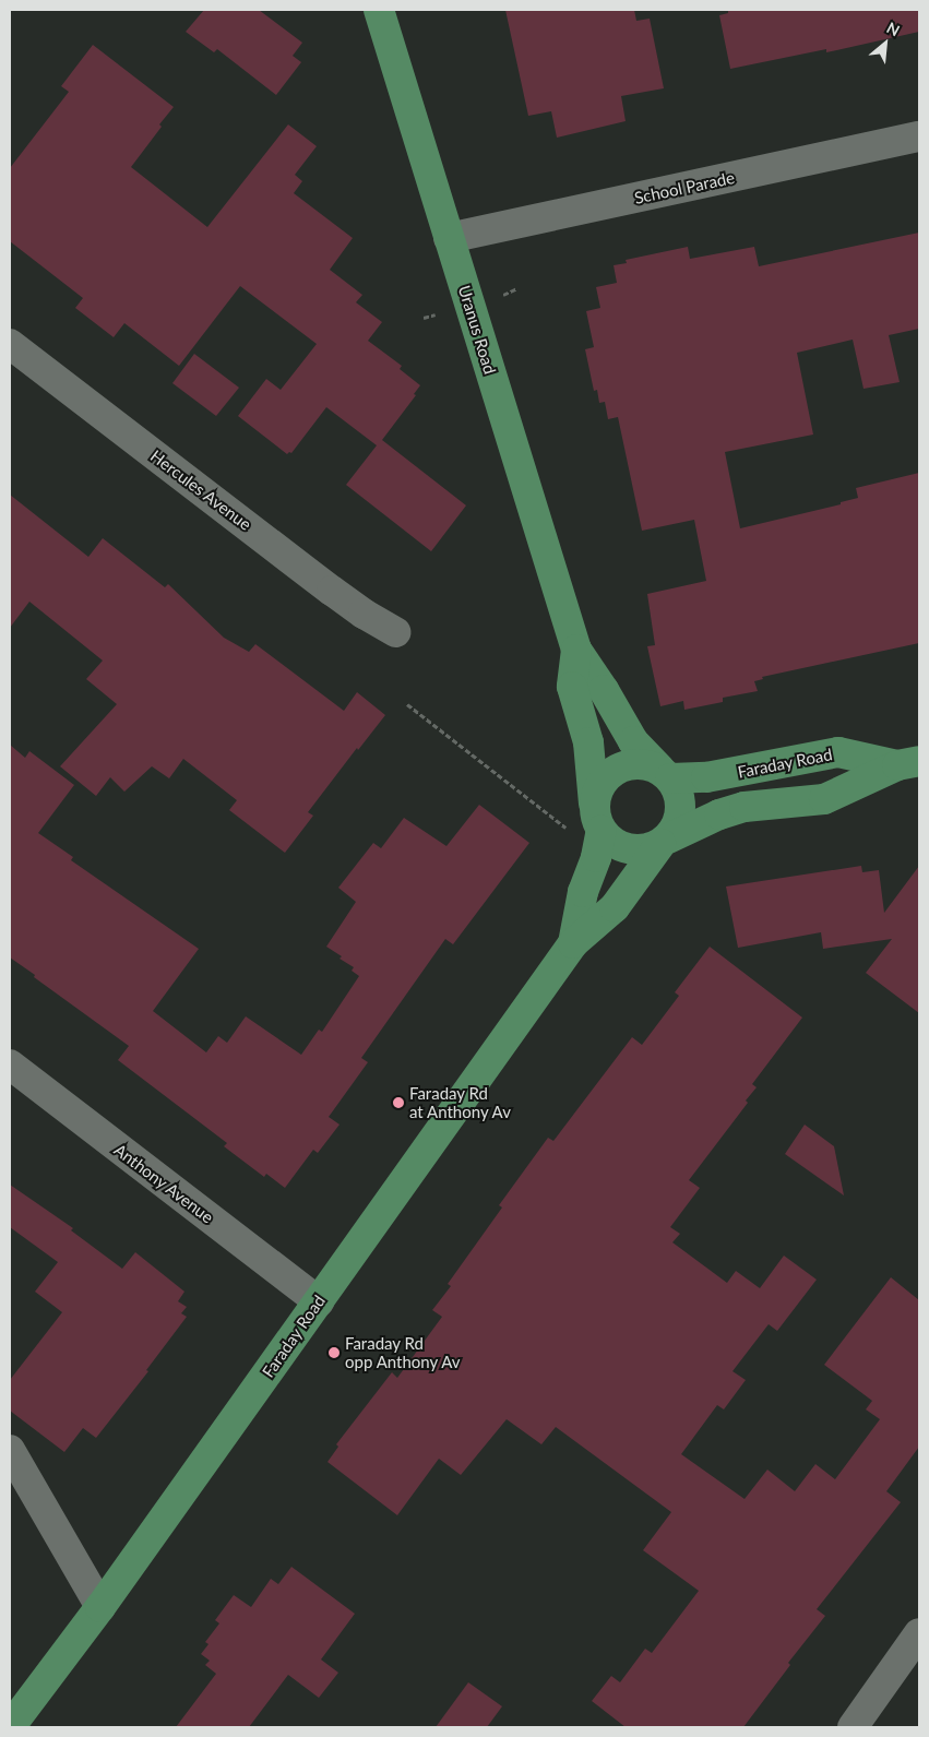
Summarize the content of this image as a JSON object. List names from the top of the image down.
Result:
{
  "streets": {
    "main road": ["Uranus Road", "Faraday Road"],
    "street": ["School Parade", "Hercules Avenue", "Anthony Avenue"]
  },
  "crossings": [
    ["School Parade", "Uranus Road"],
    ["Uranus Road", "Faraday Road"],
    ["Faraday Road", "Anthony Avenue"]
  ],
  "places": ["Faraday Rd at Anthony Av", "Faraday Rd opp Anthony Av"],
  "north": "top right"
}
